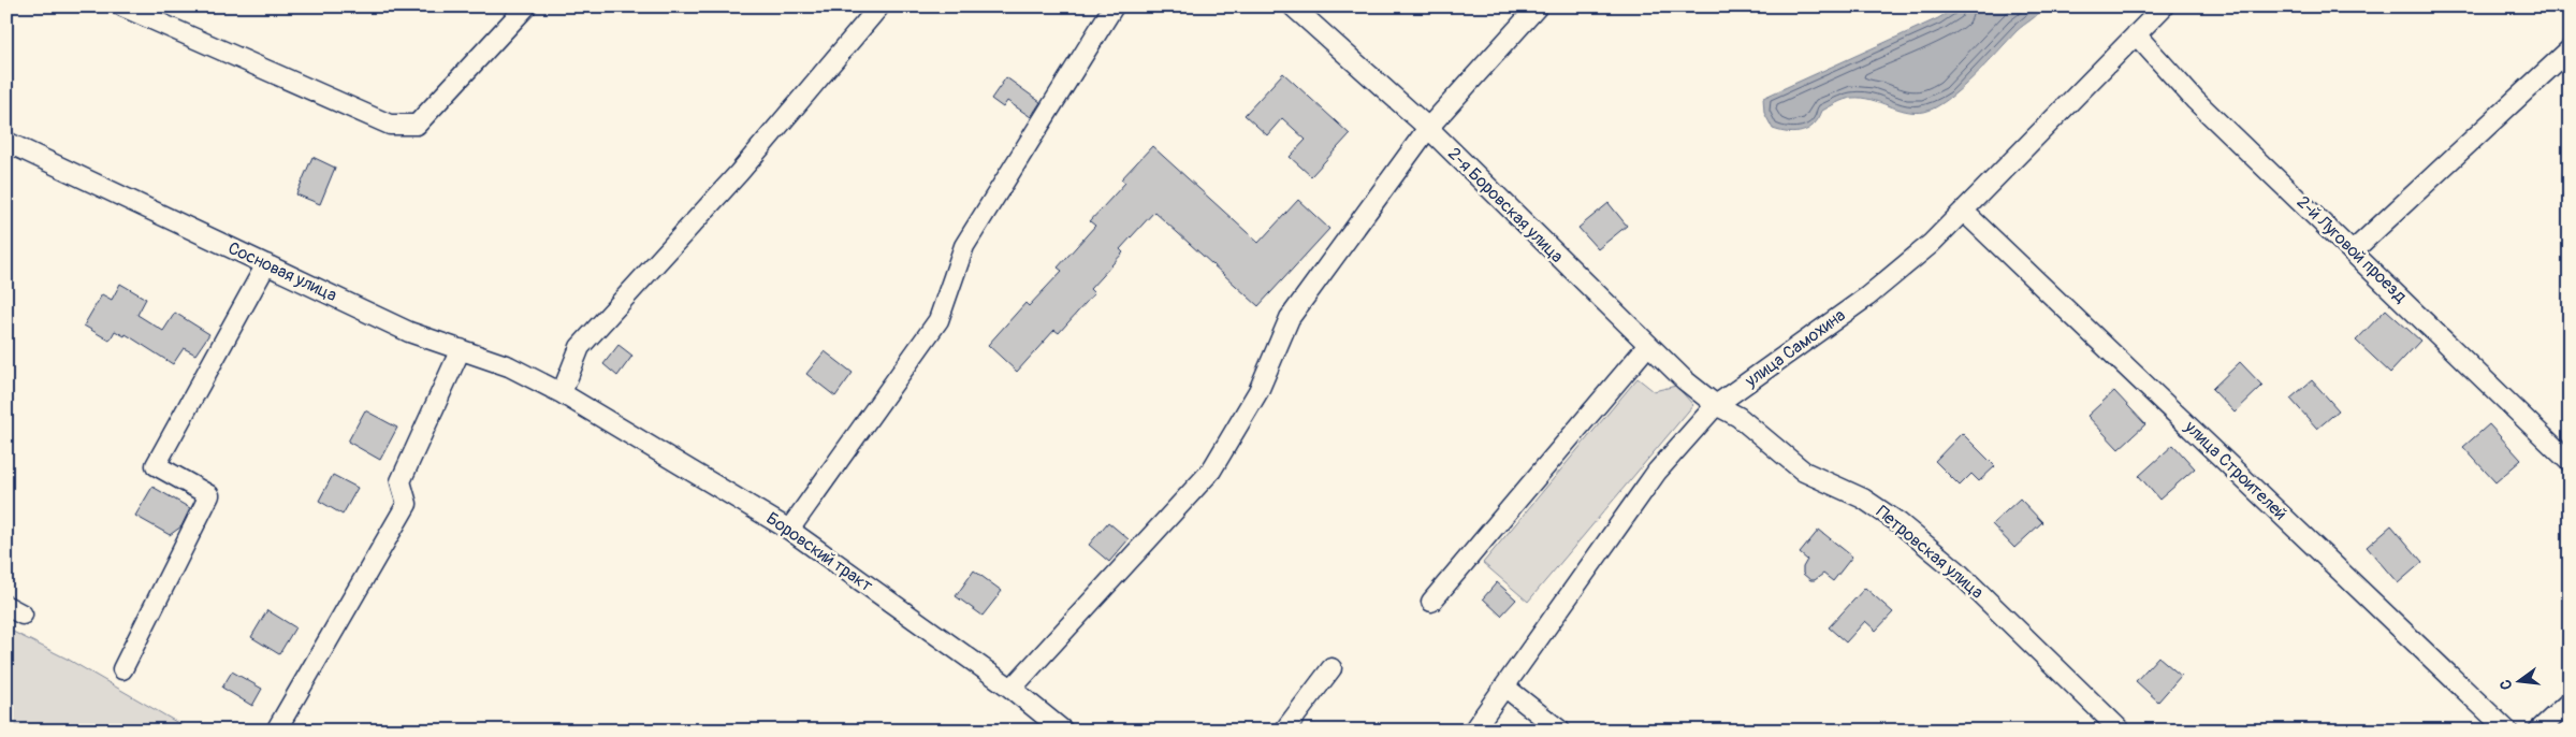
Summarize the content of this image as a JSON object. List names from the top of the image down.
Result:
{
  "streets": {
    "street": [
      "2-я Боровская улица",
      "2-й Луговой проезд",
      "Сосновая улица",
      "улица Самохина",
      "улица Строителей",
      "Боровский тракт",
      "Петровская улица"
    ]
  },
  "crossings": [
    ["2-я Боровская улица", "улица Самохина"],
    ["2-я Боровская улица", "Петровская улица"],
    ["2-й Луговой проезд", "улица Самохина"],
    ["Сосновая улица", "Боровский тракт"],
    ["улица Самохина", "улица Строителей"],
    ["улица Самохина", "Петровская улица"]
  ],
  "north": "left"
}
